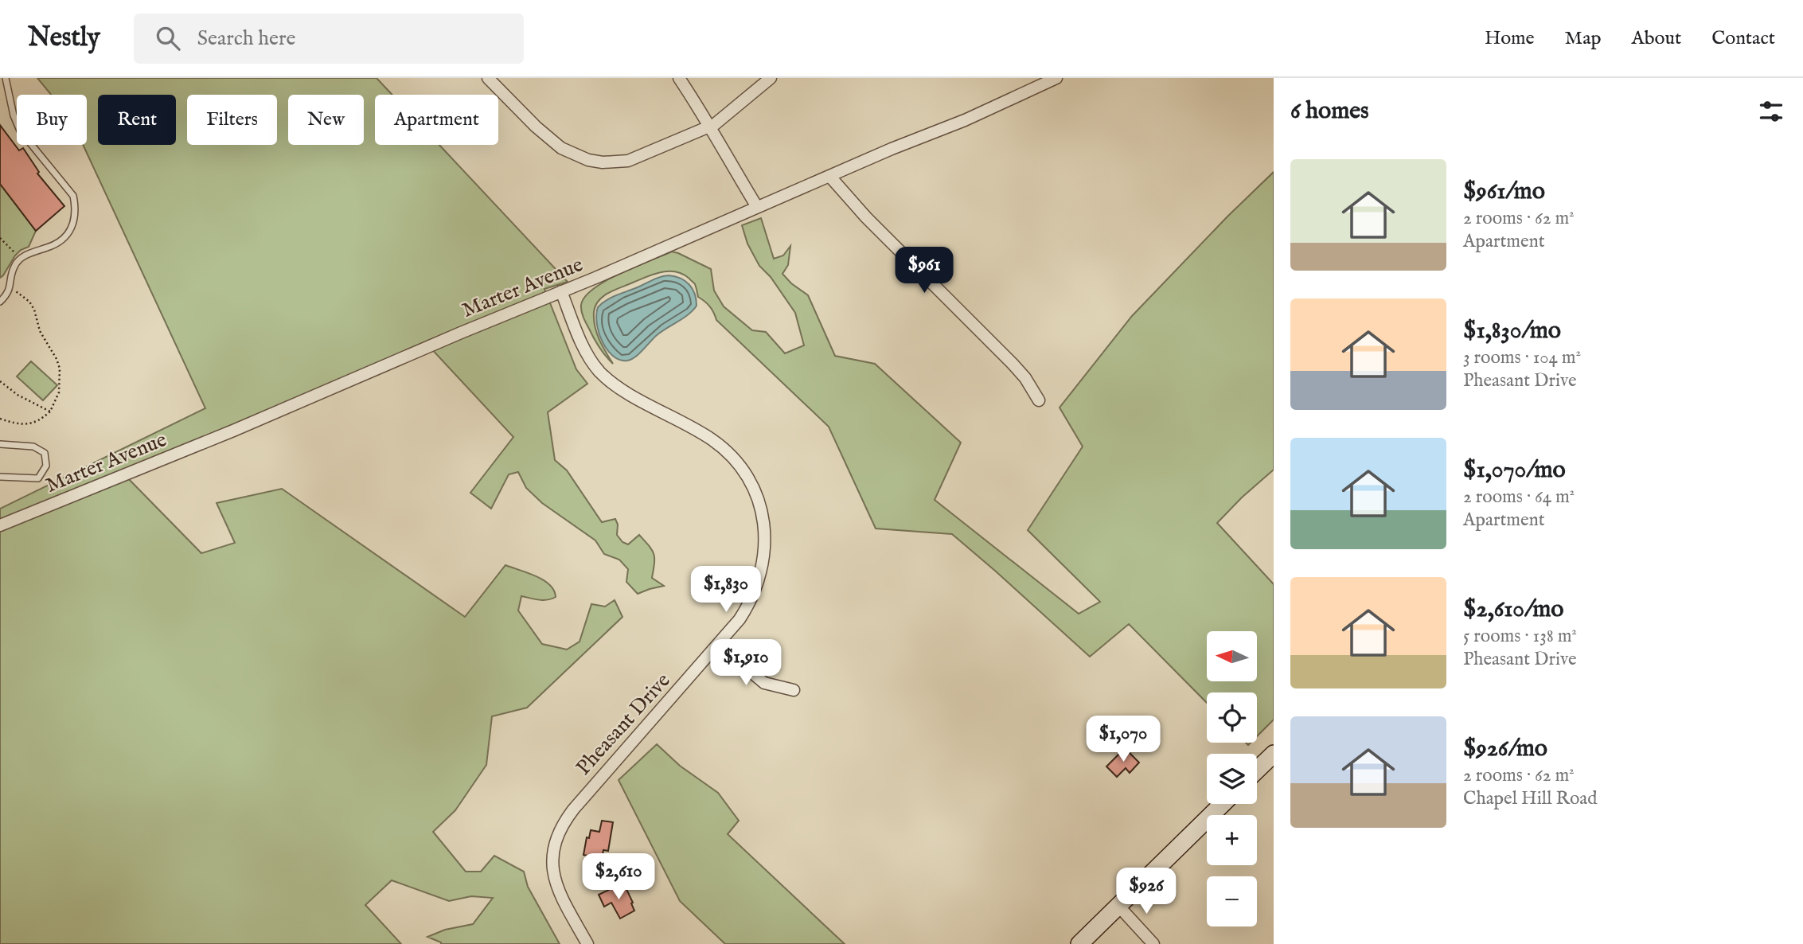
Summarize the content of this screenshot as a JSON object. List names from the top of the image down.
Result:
{
  "streets": {
    "street": ["Marter Avenue", "Pheasant Drive"]
  },
  "crossings": [
    ["Marter Avenue", "Pheasant Drive"]
  ],
  "north": "left",
  "page": {
    "header": "Nestly",
    "search": "Search here",
    "nav": [
      "Home",
      "Map",
      "About",
      "Contact"
    ],
    "heading": "6 homes",
    "chip": [
      "Buy",
      "Rent",
      "Filters",
      "New",
      "Apartment"
    ],
    "list": [
      {
        "name": "$961/mo",
        "note": "2 rooms · 62 m² · Apartment"
      },
      {
        "name": "$1,830/mo",
        "note": "3 rooms · 104 m² · Pheasant Drive"
      },
      {
        "name": "$1,070/mo",
        "note": "2 rooms · 64 m² · Apartment"
      },
      {
        "name": "$2,610/mo",
        "note": "5 rooms · 138 m² · Pheasant Drive"
      },
      {
        "name": "$926/mo",
        "note": "2 rooms · 62 m² · Chapel Hill Road"
      }
    ],
    "price": [
      "$961",
      "$1,830",
      "$1,910",
      "$1,070",
      "$2,610",
      "$926"
    ],
    "map_buttons": ["+", "−"]
  }
}
